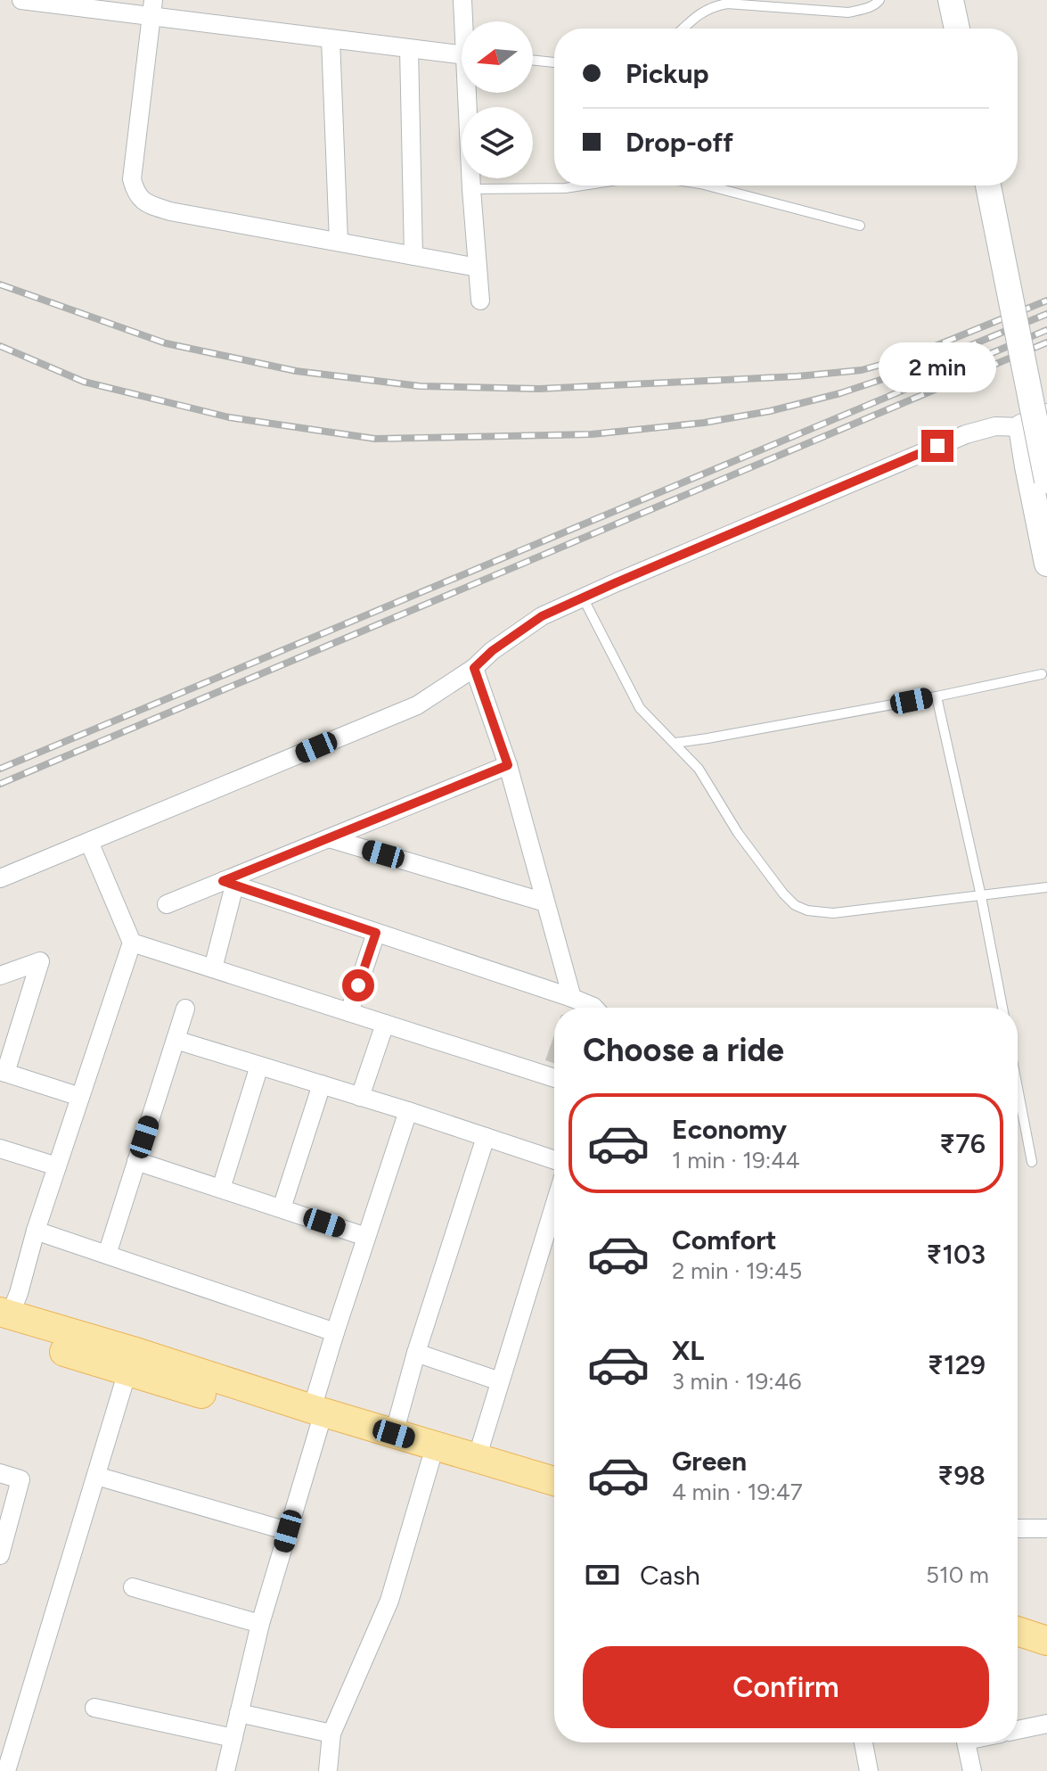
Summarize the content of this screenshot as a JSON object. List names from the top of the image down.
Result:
{
  "north": "left",
  "page": {
    "banner": ["Pickup", "Drop-off"],
    "bubble": "2 min",
    "heading": "Choose a ride",
    "list": [
      {
        "name": "Economy",
        "note": "1 min · 19:44",
        "value": "₹76"
      },
      {
        "name": "Comfort",
        "note": "2 min · 19:45",
        "value": "₹103"
      },
      {
        "name": "XL",
        "note": "3 min · 19:46",
        "value": "₹129"
      },
      {
        "name": "Green",
        "note": "4 min · 19:47",
        "value": "₹98"
      }
    ],
    "pay": ["Cash", "510 m"],
    "buttons": "Confirm"
  }
}
